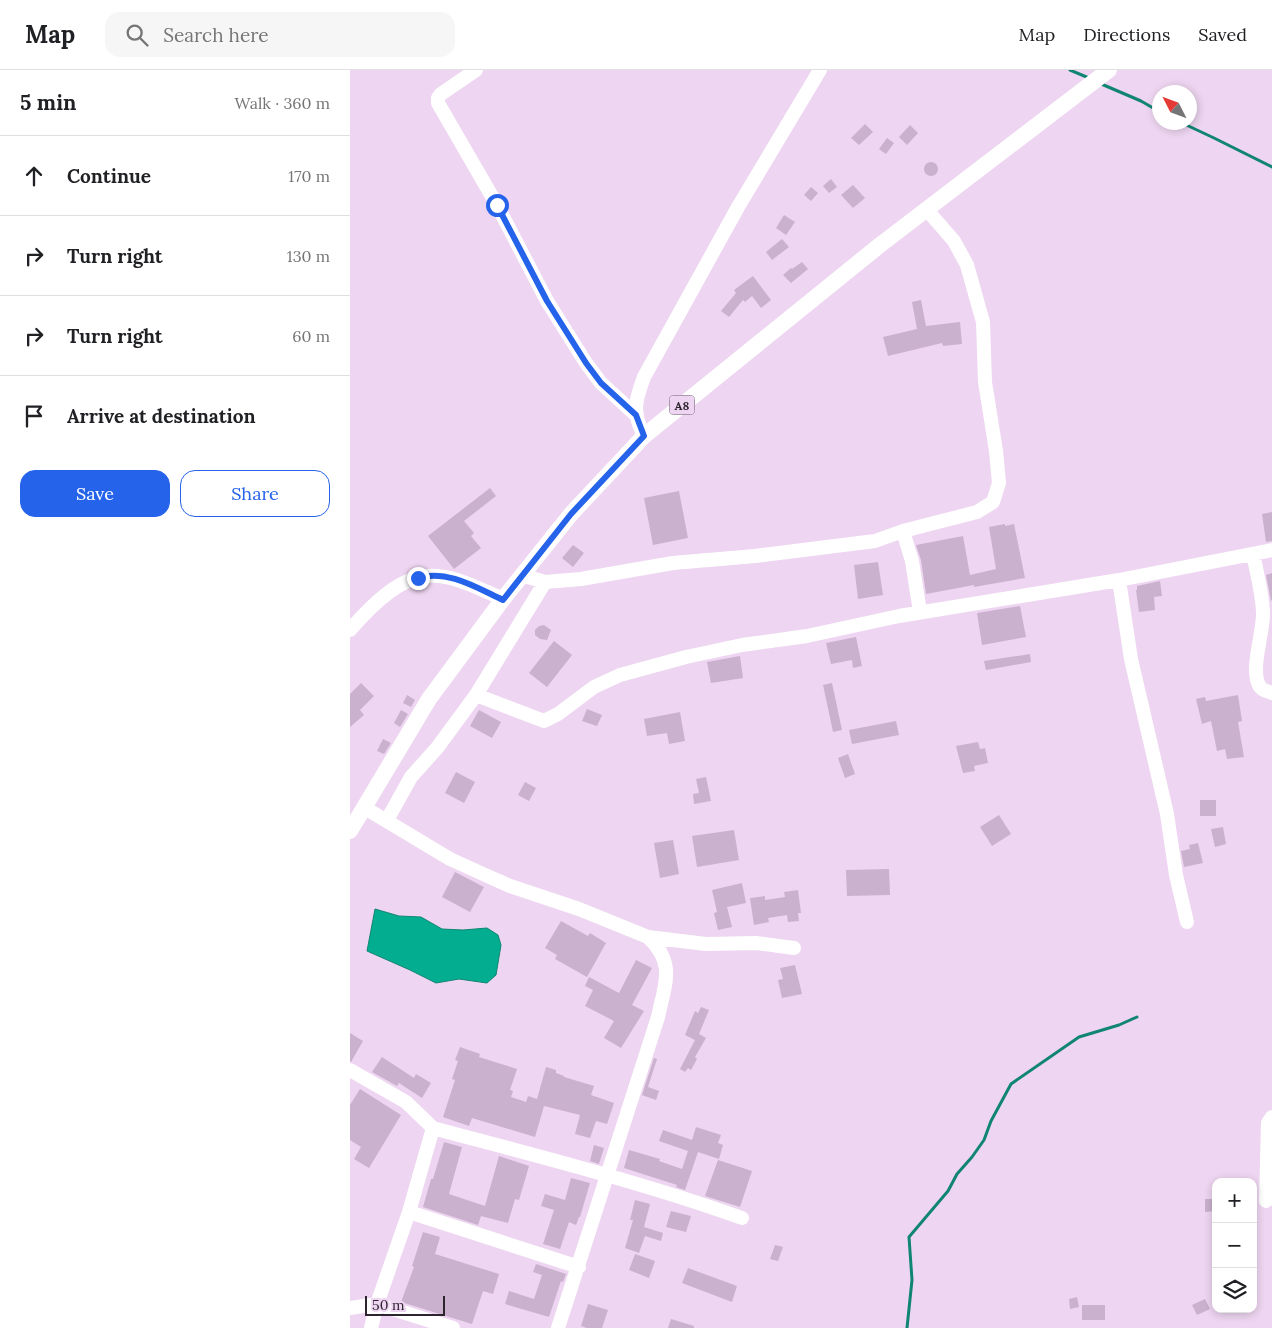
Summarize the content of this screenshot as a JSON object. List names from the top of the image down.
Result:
{
  "streets": {
    "main road": ["A8"]
  },
  "scale_bar": "50 m",
  "north": "top left",
  "page": {
    "header": "Map",
    "search": "Search here",
    "nav": ["Map", "Directions", "Saved"],
    "heading": ["5 min", "Walk · 360 m"],
    "list": [
      ["Continue", "170 m"],
      ["Turn right", "130 m"],
      ["Turn right", "60 m"],
      "Arrive at destination"
    ],
    "buttons": ["Save", "Share"],
    "map_buttons": ["+", "−"],
    "scale": "50 m"
  }
}
